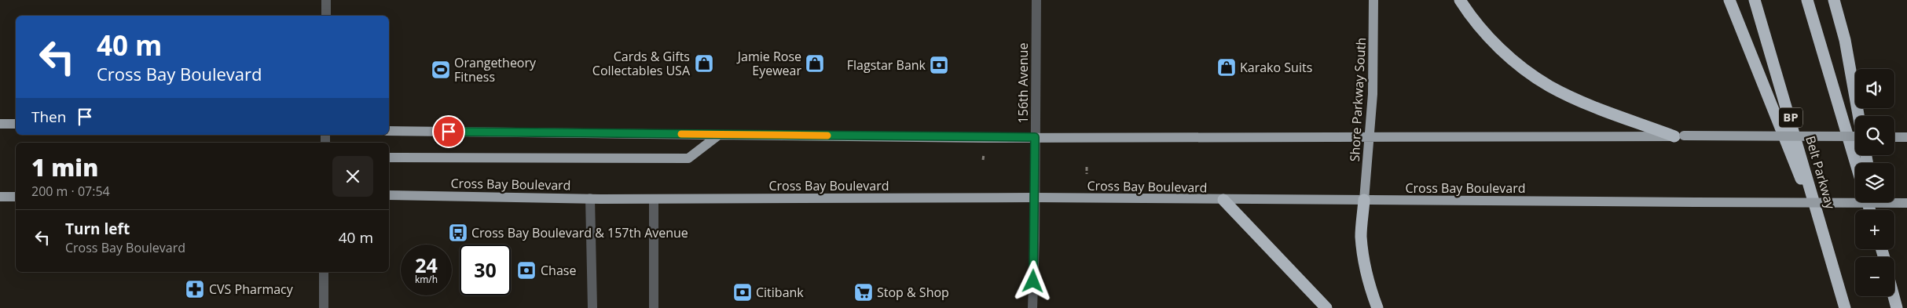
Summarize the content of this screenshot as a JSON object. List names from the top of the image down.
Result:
{
  "streets": {
    "highway": ["BP", "Belt Parkway"],
    "main road": ["Shore Parkway South", "Cross Bay Boulevard"],
    "street": ["156th Avenue"]
  },
  "crossings": [
    ["156th Avenue", "Cross Bay Boulevard"],
    ["Shore Parkway South", "Cross Bay Boulevard"]
  ],
  "places": {
    "shop": ["Cards & Gifts Collectables USA", "Jamie Rose Eyewear", "Karako Suits"],
    "bank": ["Flagstar Bank", "Chase", "Citibank"],
    "sports": ["Orangetheory Fitness"],
    "bus stop": ["Cross Bay Boulevard & 157th Avenue"],
    "pharmacy": ["CVS Pharmacy"],
    "supermarket": ["Stop & Shop"]
  },
  "page": {
    "turn": ["40 m", "Cross Bay Boulevard"],
    "map_buttons": ["+", "−"],
    "then": "Then",
    "heading": ["1 min", "200 m · 07:54"],
    "list": [
      {
        "name": "Turn left",
        "note": "Cross Bay Boulevard",
        "value": "40 m"
      }
    ],
    "speed": "24 km/h",
    "limit": "30"
  }
}
